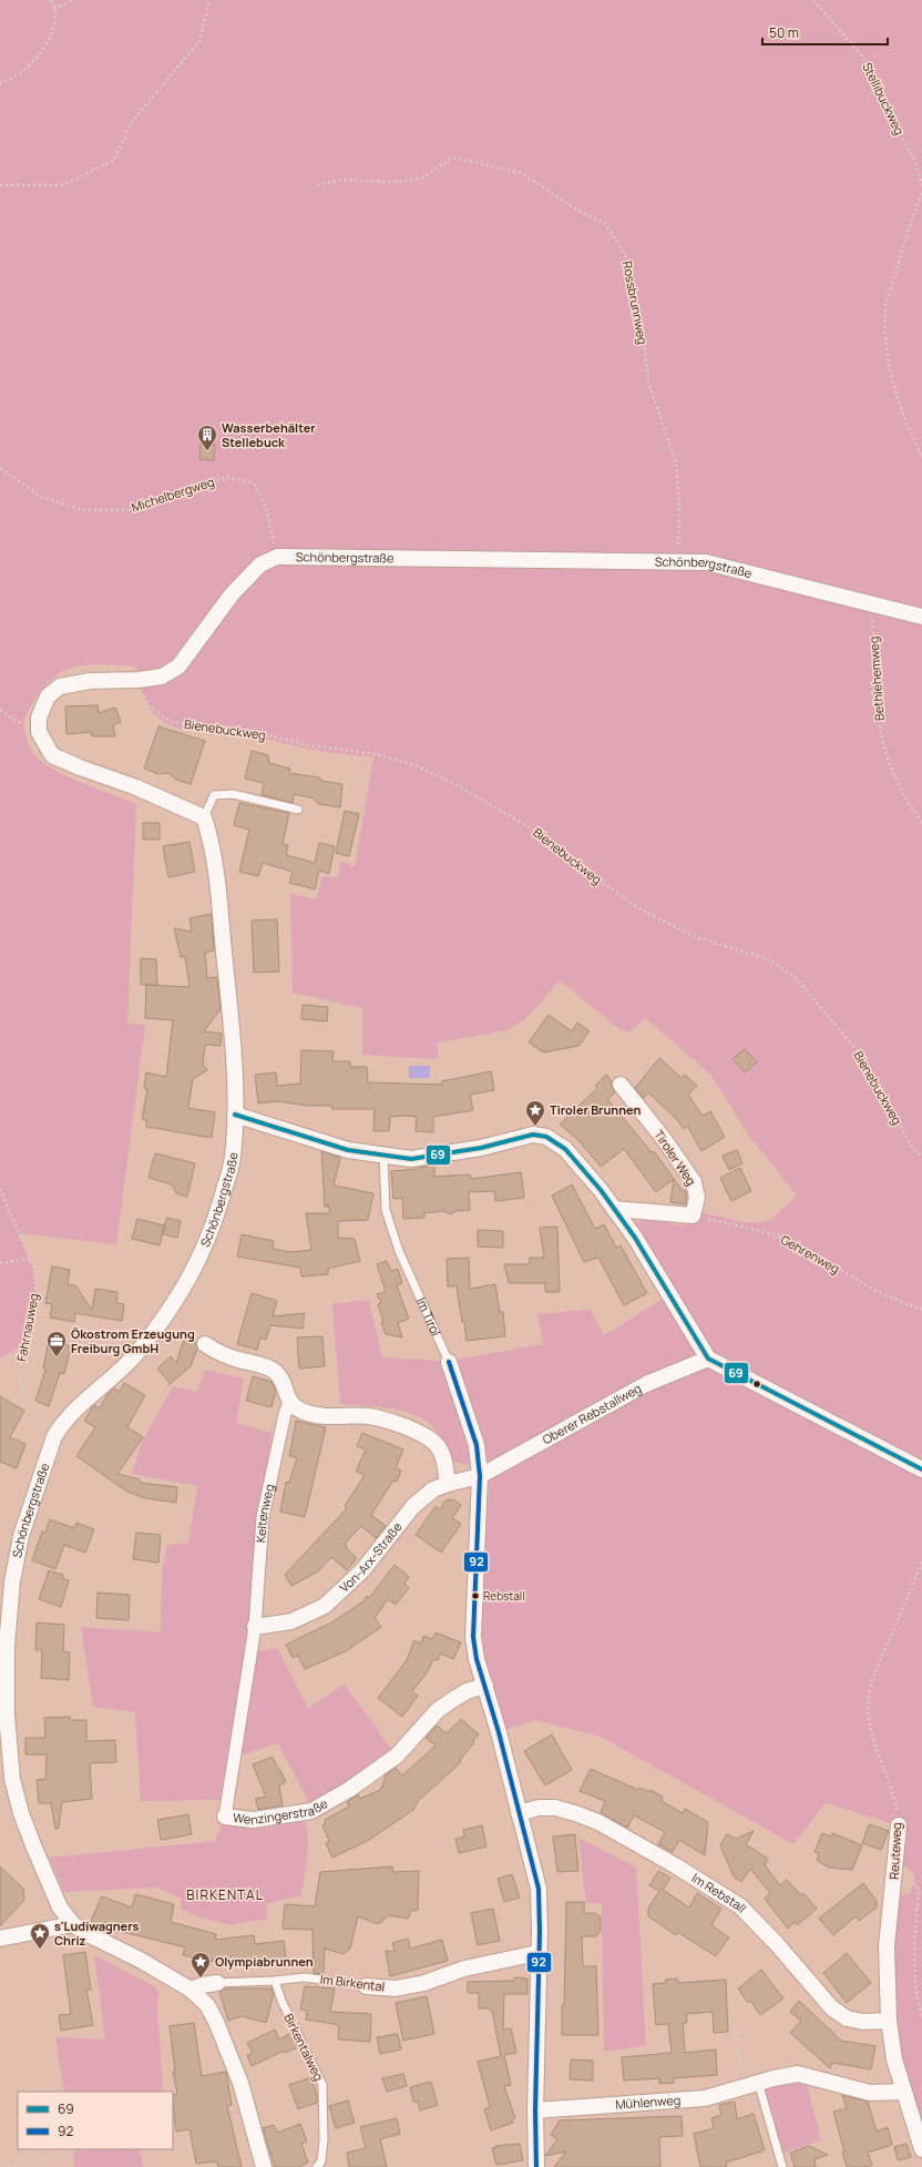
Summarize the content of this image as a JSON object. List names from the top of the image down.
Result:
{
  "streets": {
    "street": [
      "Schönbergstraße",
      "Tiroler Weg",
      "Im Tirol",
      "Oberer Rebstallweg",
      "Keltenweg",
      "Von-Arx-Straße",
      "Wenzingerstraße",
      "Reuteweg",
      "Im Rebstall",
      "Im Birkental",
      "Mühlenweg"
    ],
    "lane": ["Birkentalweg"],
    "path": [
      "Stellibuckweg",
      "Rossbrunnweg",
      "Michelbergweg",
      "Bethlehemweg",
      "Bienebuckweg",
      "Gehrenweg",
      "Fahrnauweg"
    ]
  },
  "crossings": [
    ["Rossbrunnweg", "Schönbergstraße"],
    ["Michelbergweg", "Schönbergstraße"],
    ["Schönbergstraße", "Bethlehemweg"],
    ["Schönbergstraße", "Bienebuckweg"],
    ["Schönbergstraße", "Fahrnauweg"],
    ["Schönbergstraße", "Im Birkental"],
    ["Tiroler Weg", "Gehrenweg"],
    ["Im Tirol", "Oberer Rebstallweg"],
    ["Im Tirol", "Von-Arx-Straße"],
    ["Im Tirol", "Wenzingerstraße"],
    ["Im Tirol", "Im Rebstall"],
    ["Im Tirol", "Im Birkental"],
    ["Im Tirol", "Mühlenweg"],
    ["Oberer Rebstallweg", "Von-Arx-Straße"],
    ["Keltenweg", "Von-Arx-Straße"],
    ["Keltenweg", "Wenzingerstraße"],
    ["Von-Arx-Straße", "Wenzingerstraße"],
    ["Reuteweg", "Im Rebstall"],
    ["Reuteweg", "Mühlenweg"],
    ["Im Birkental", "Birkentalweg"]
  ],
  "districts": ["BIRKENTAL"],
  "places": {
    "building": ["Wasserbehälter Stellebuck"],
    "place": ["Tiroler Brunnen", "s'Ludiwagners Chriz", "Olympiabrunnen"],
    "office": ["Ökostrom Erzeugung Freiburg GmbH"],
    "other": ["Rebstall"]
  },
  "lines": ["transit line 69", "transit line 92"],
  "legend": ["69", "92"],
  "scale_bar": "50 m"
}
